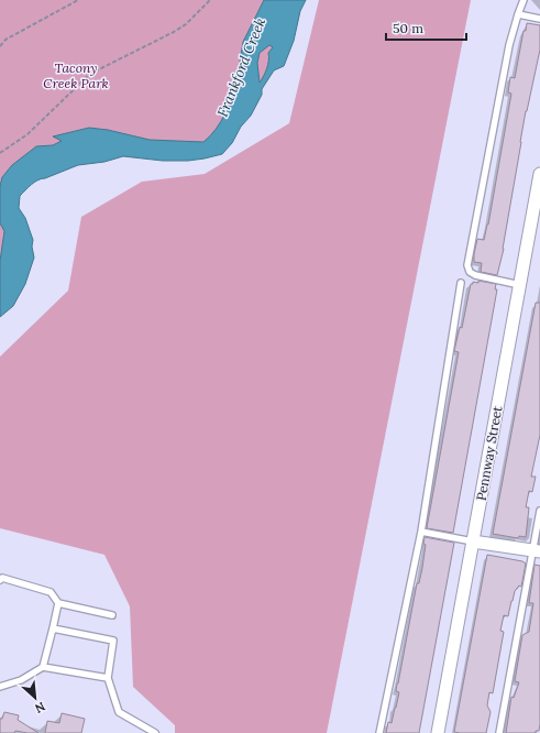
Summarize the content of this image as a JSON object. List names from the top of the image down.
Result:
{
  "streets": {
    "street": ["Pennway Street"]
  },
  "water": ["Frankford Creek"],
  "parks": ["Tacony Creek Park"],
  "scale_bar": "50 m",
  "north": "bottom right"
}
